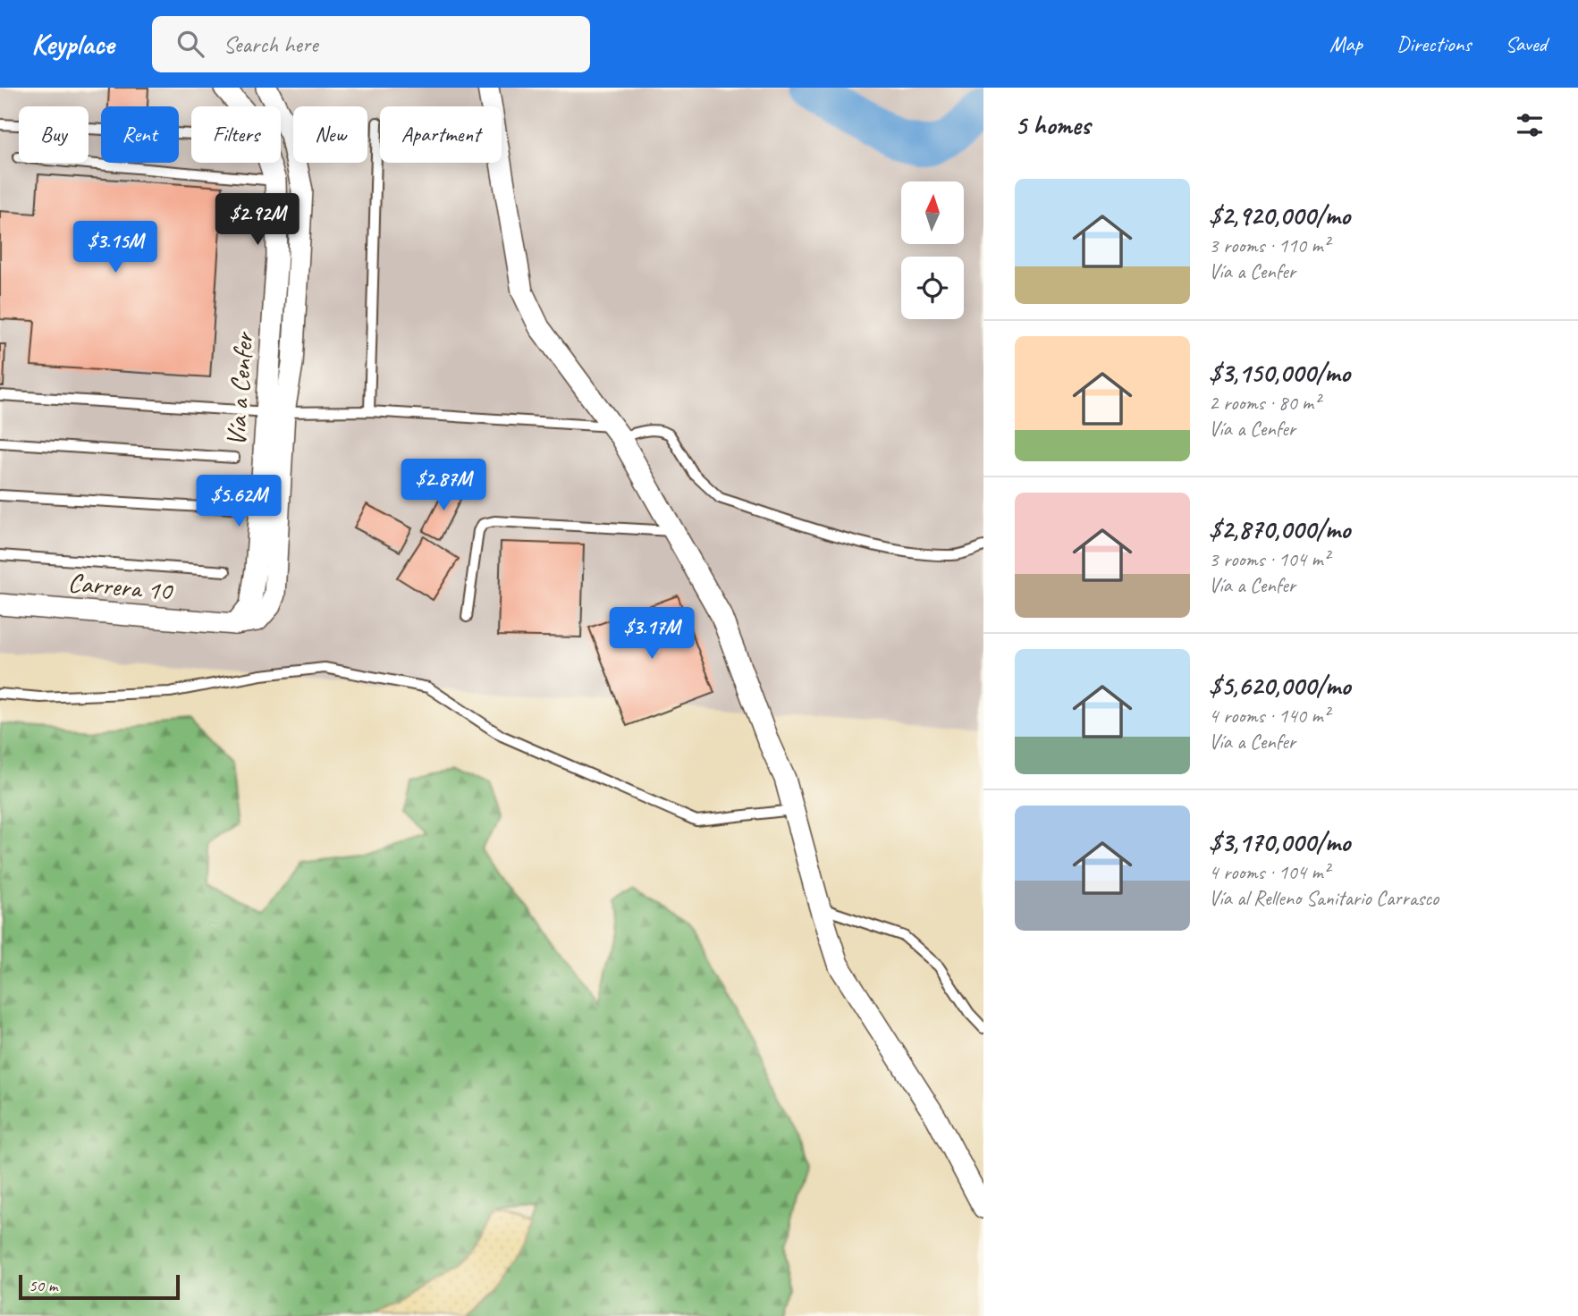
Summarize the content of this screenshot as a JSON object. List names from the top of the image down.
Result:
{
  "streets": {
    "street": ["Vía a Cenfer", "Carrera 10"]
  },
  "crossings": [
    ["Vía a Cenfer", "Carrera 10"]
  ],
  "scale_bar": "50 m",
  "north": "top",
  "page": {
    "header": "Keyplace",
    "search": "Search here",
    "nav": ["Map", "Directions", "Saved"],
    "heading": "5 homes",
    "chip": [
      "Buy",
      "Rent",
      "Filters",
      "New",
      "Apartment"
    ],
    "list": [
      {
        "name": "$2,920,000/mo",
        "note": "3 rooms · 110 m² · Vía a Cenfer"
      },
      {
        "name": "$3,150,000/mo",
        "note": "2 rooms · 80 m² · Vía a Cenfer"
      },
      {
        "name": "$2,870,000/mo",
        "note": "3 rooms · 104 m² · Vía a Cenfer"
      },
      {
        "name": "$5,620,000/mo",
        "note": "4 rooms · 140 m² · Vía a Cenfer"
      },
      {
        "name": "$3,170,000/mo",
        "note": "4 rooms · 104 m² · Vía al Relleno Sanitario Carrasco"
      }
    ],
    "price": [
      "$2.92M",
      "$3.15M",
      "$2.87M",
      "$5.62M",
      "$3.17M"
    ],
    "scale": "50 m"
  }
}
